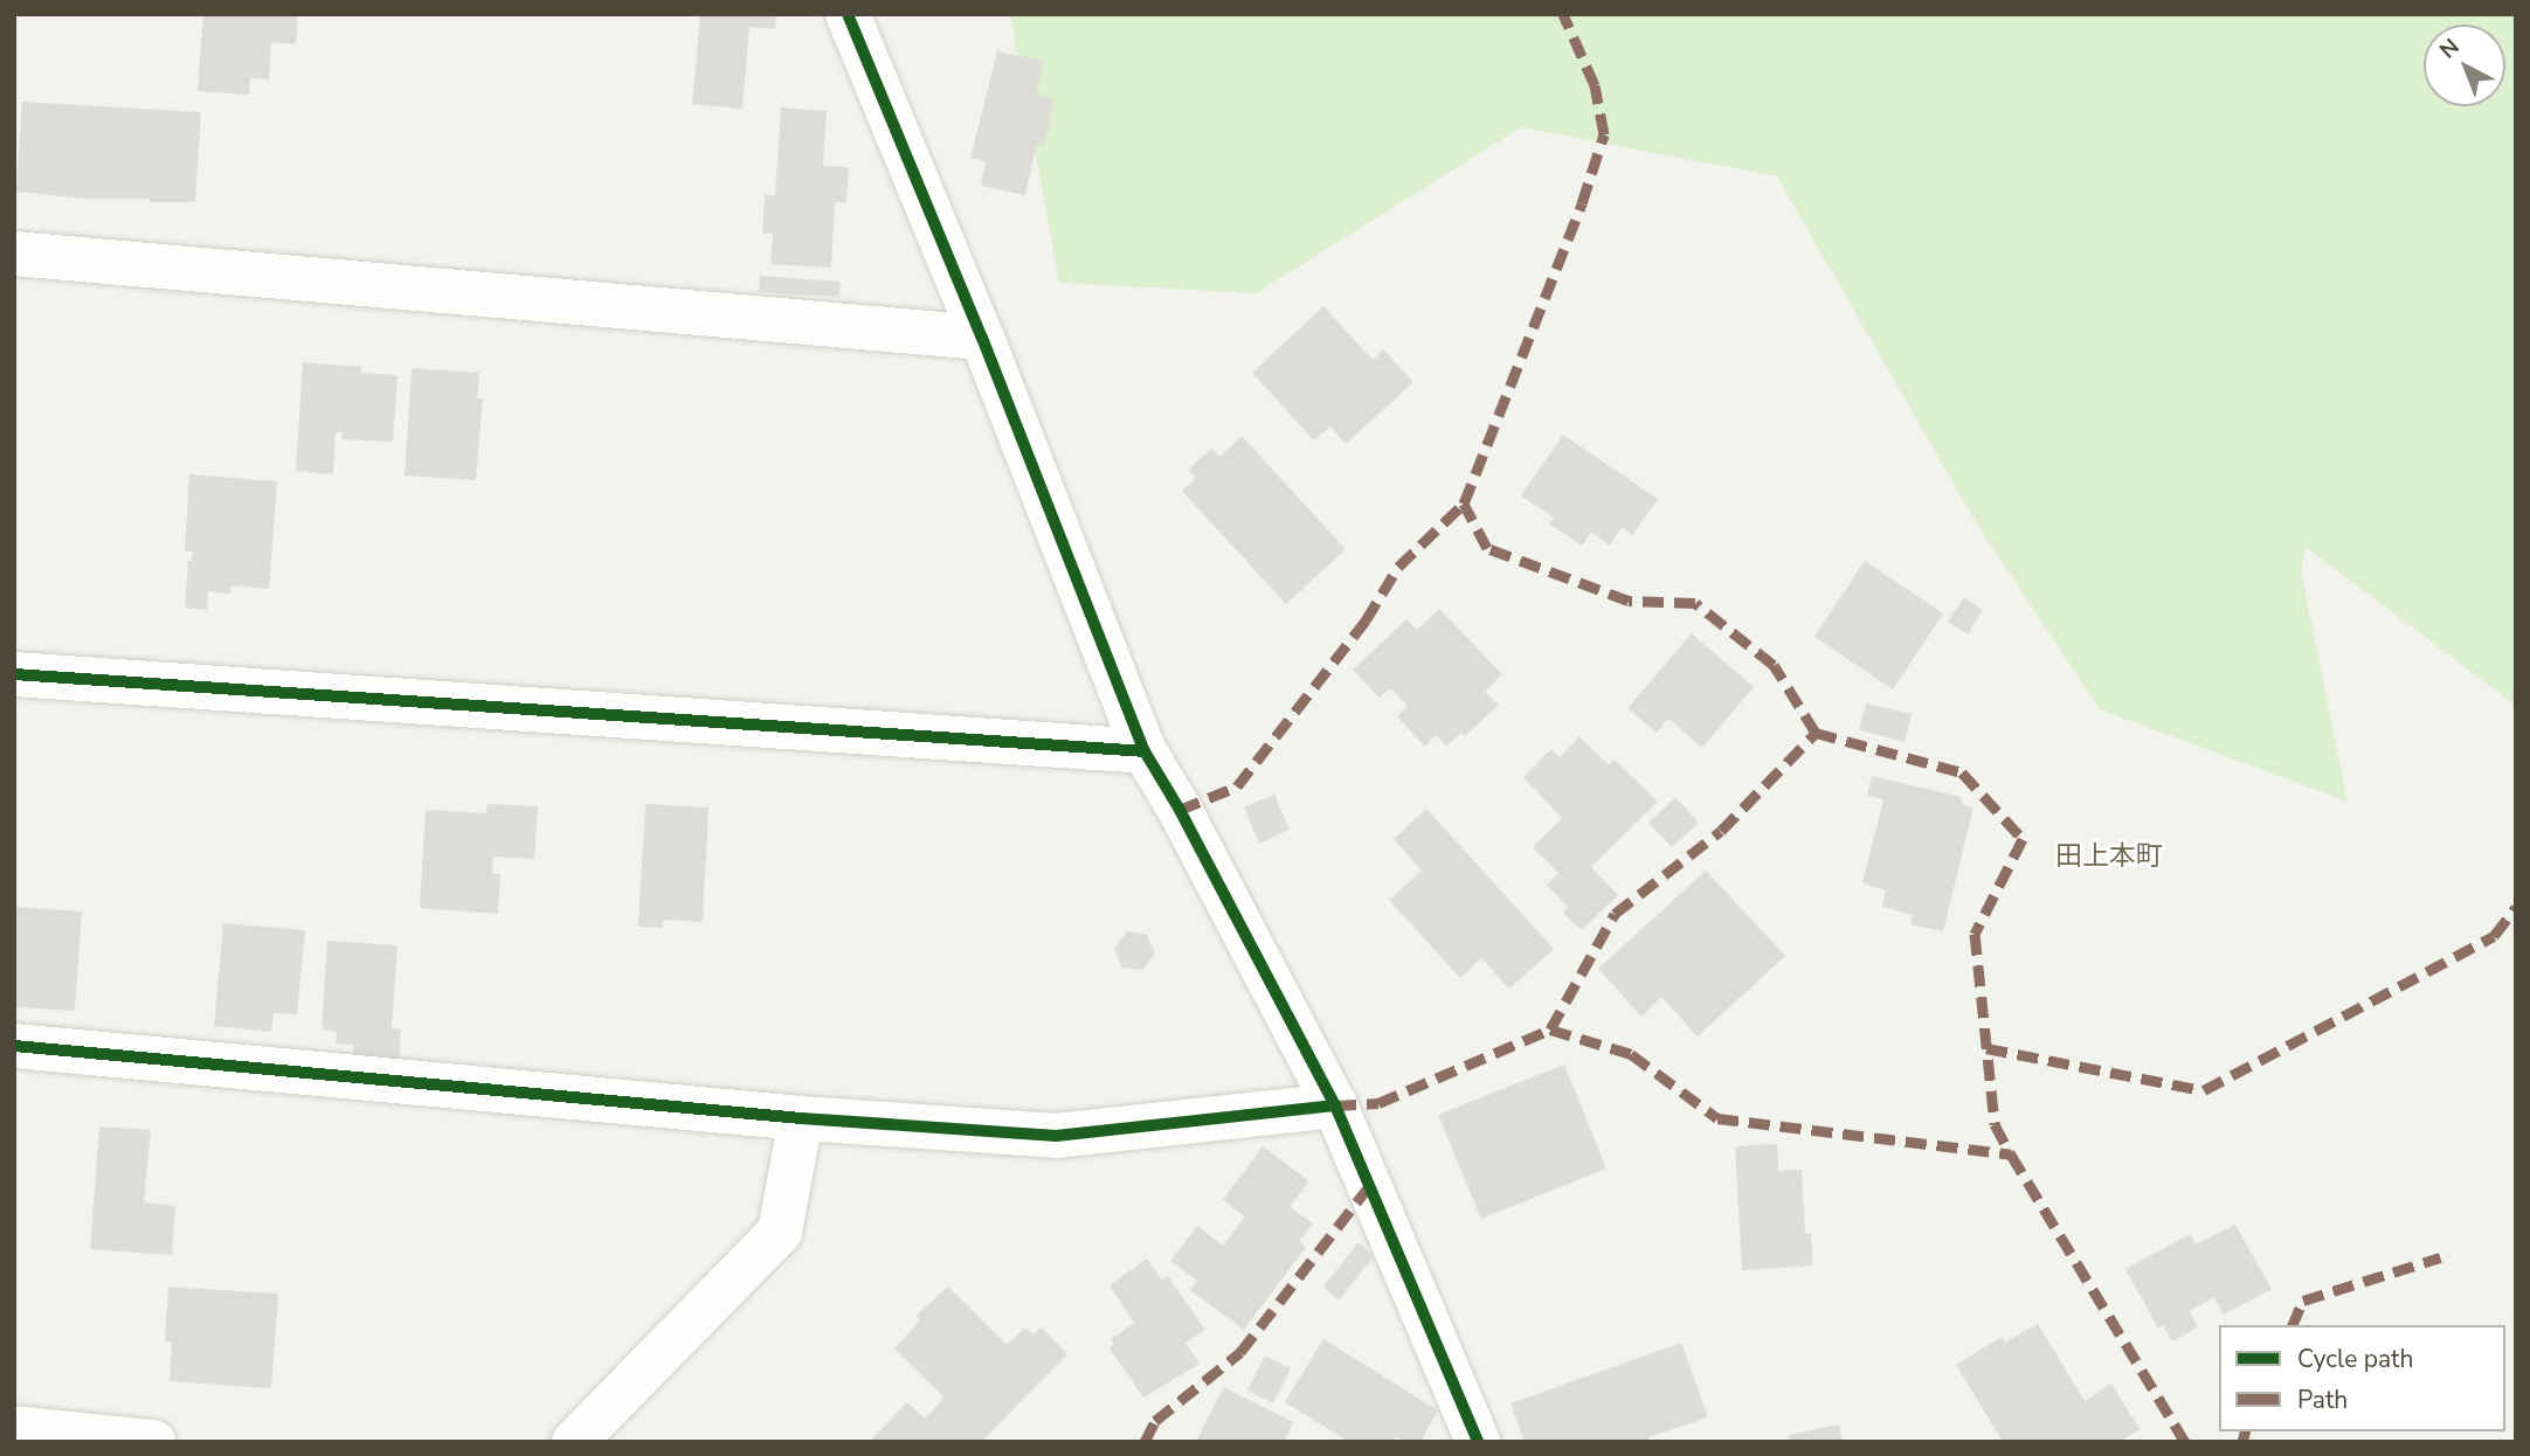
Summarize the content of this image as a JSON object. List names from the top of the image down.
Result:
{
  "districts": ["田上本町"],
  "legend": ["Cycle path", "Path"],
  "north": "top left"
}
